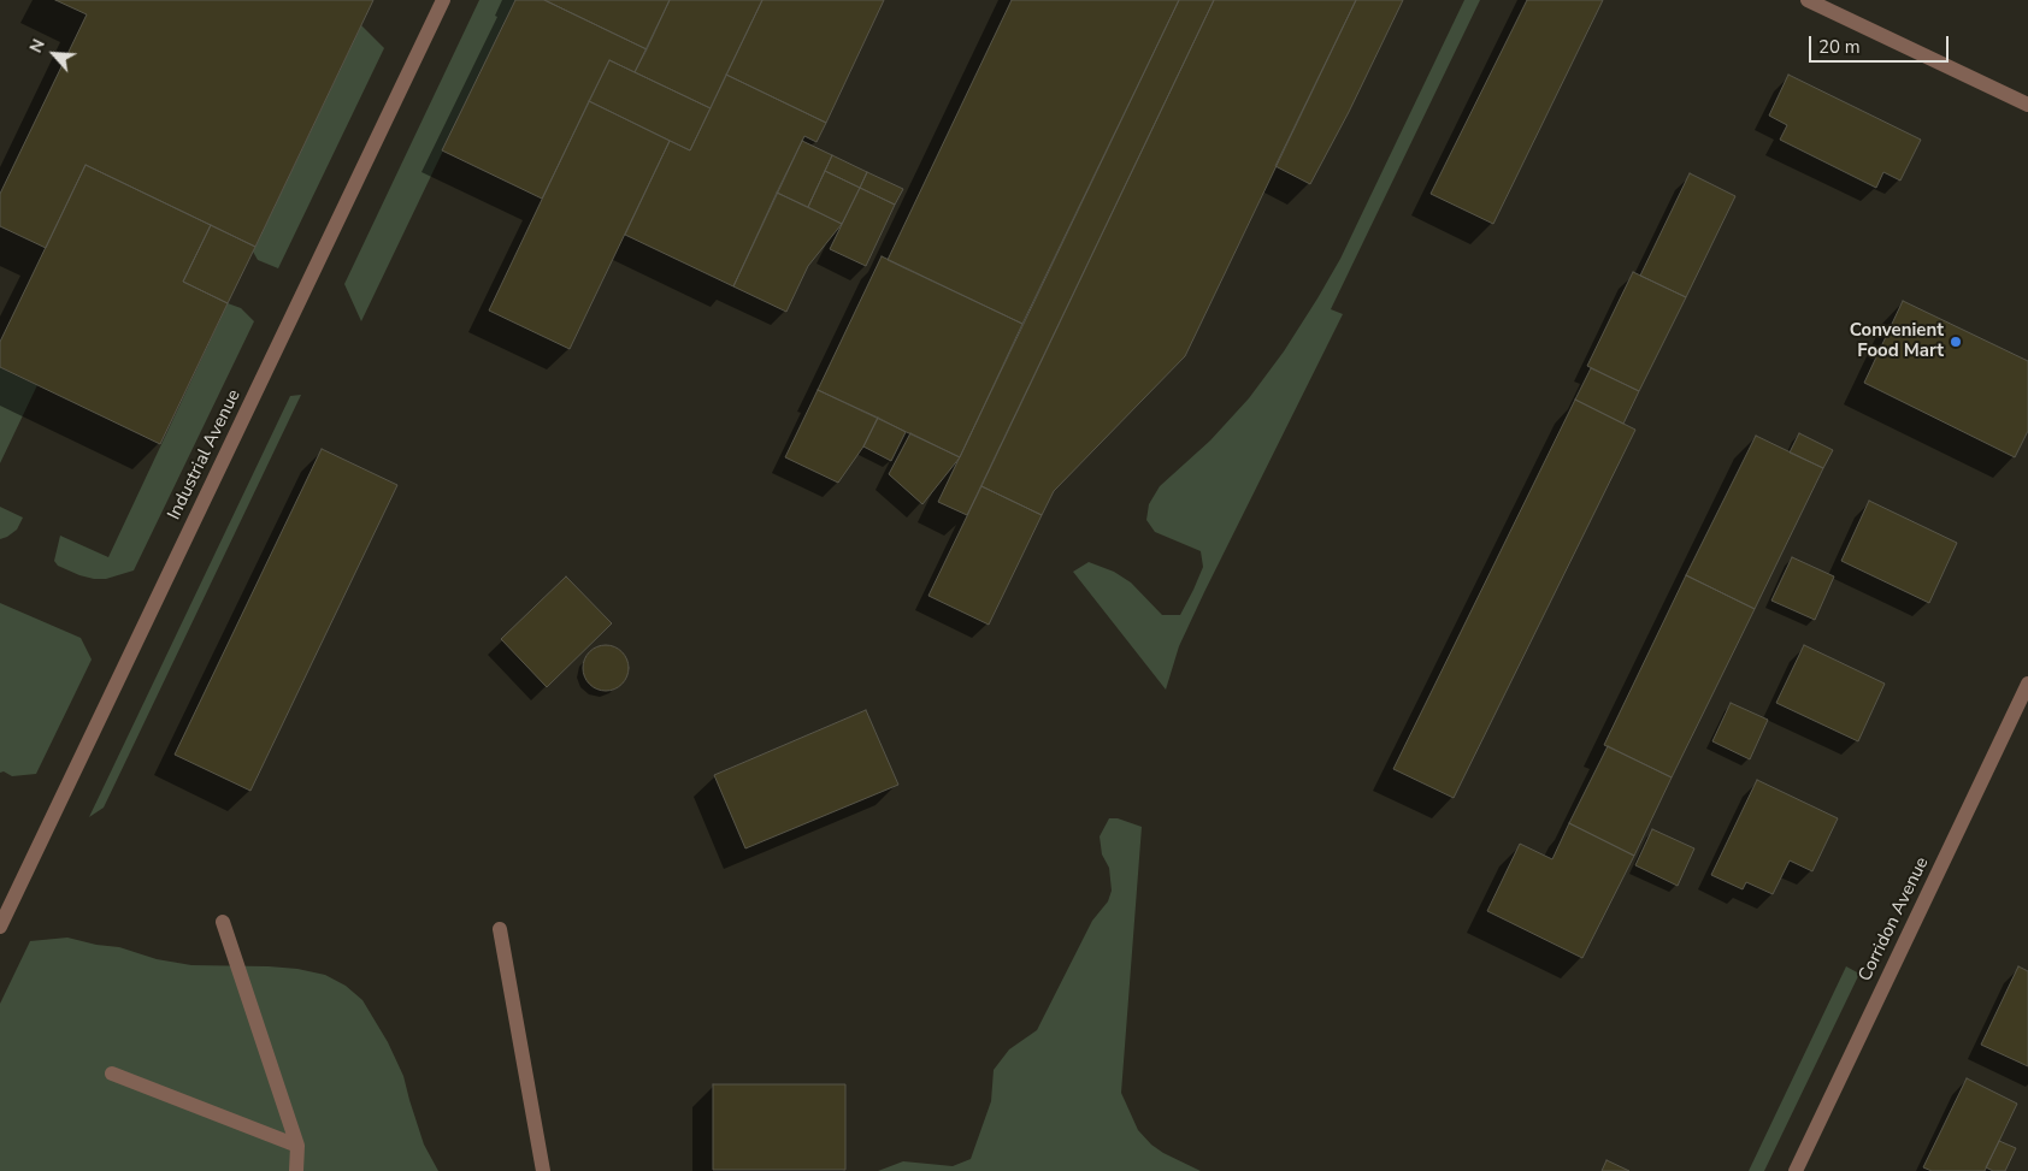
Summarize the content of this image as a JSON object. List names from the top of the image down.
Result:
{
  "streets": {
    "street": ["Industrial Avenue", "Corridon Avenue"]
  },
  "places": ["Convenient Food Mart"],
  "scale_bar": "20 m",
  "north": "top left"
}
